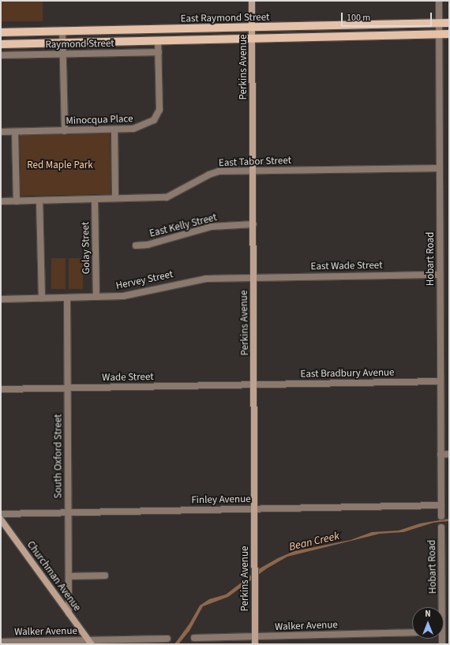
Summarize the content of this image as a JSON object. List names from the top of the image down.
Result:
{
  "streets": {
    "main road": ["East Raymond Street"],
    "street": [
      "Raymond Street",
      "Perkins Avenue",
      "Minocqua Place",
      "East Tabor Street",
      "East Kelly Street",
      "Golay Street",
      "Hobart Road",
      "East Wade Street",
      "Hervey Street",
      "East Bradbury Avenue",
      "Wade Street",
      "South Oxford Street",
      "Finley Avenue",
      "Churchman Avenue",
      "Walker Avenue"
    ]
  },
  "crossings": [
    ["East Raymond Street", "Perkins Avenue"],
    ["East Raymond Street", "Minocqua Place"],
    ["East Raymond Street", "Hobart Road"],
    ["Raymond Street", "Minocqua Place"],
    ["Perkins Avenue", "East Tabor Street"],
    ["Perkins Avenue", "East Kelly Street"],
    ["Perkins Avenue", "East Wade Street"],
    ["Perkins Avenue", "Hervey Street"],
    ["Perkins Avenue", "East Bradbury Avenue"],
    ["Perkins Avenue", "Wade Street"],
    ["Perkins Avenue", "Finley Avenue"],
    ["Perkins Avenue", "Walker Avenue"],
    ["East Tabor Street", "Golay Street"],
    ["East Tabor Street", "Hobart Road"],
    ["Golay Street", "Hervey Street"],
    ["Hobart Road", "East Wade Street"],
    ["Hobart Road", "East Bradbury Avenue"],
    ["Hobart Road", "Finley Avenue"],
    ["East Wade Street", "Hervey Street"],
    ["Hervey Street", "South Oxford Street"],
    ["East Bradbury Avenue", "Wade Street"],
    ["Wade Street", "South Oxford Street"],
    ["South Oxford Street", "Finley Avenue"],
    ["South Oxford Street", "Churchman Avenue"],
    ["Churchman Avenue", "Walker Avenue"]
  ],
  "water": ["Bean Creek"],
  "parks": ["Red Maple Park"],
  "scale_bar": "100 m",
  "north": "top"
}
